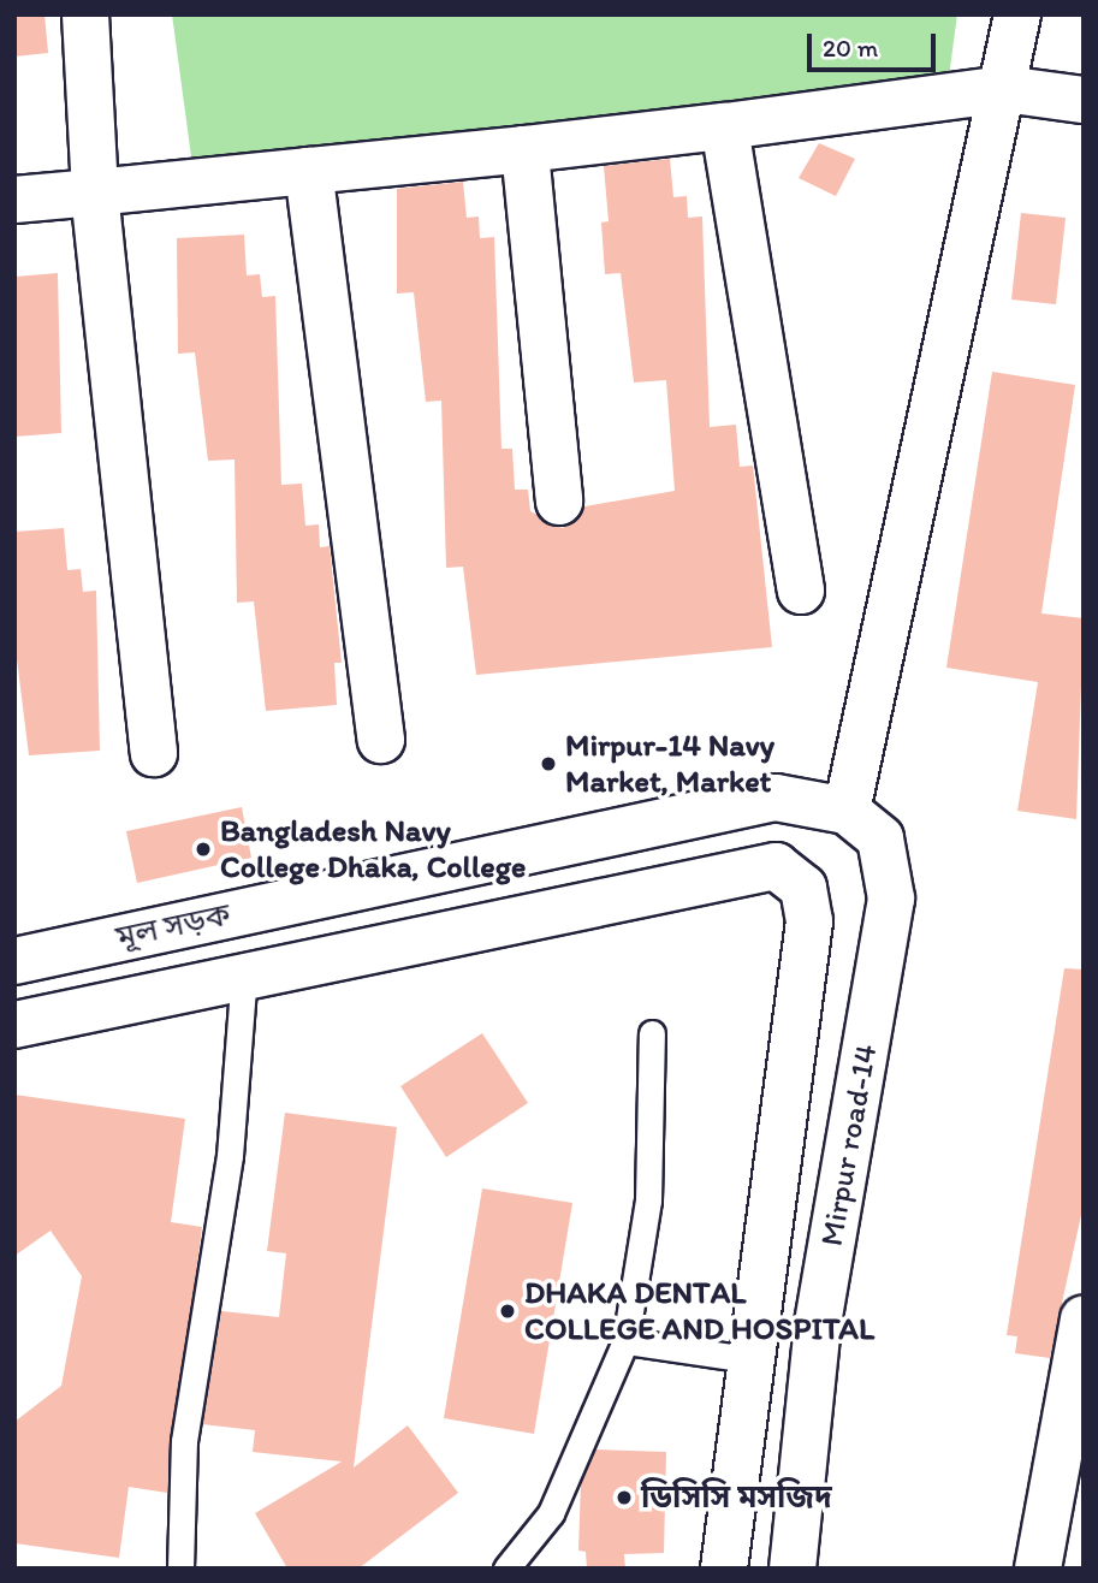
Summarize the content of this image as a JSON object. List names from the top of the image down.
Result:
{
  "streets": {
    "street": ["মূল সড়ক", "Mirpur road-14"]
  },
  "crossings": [
    ["মূল সড়ক", "Mirpur road-14"]
  ],
  "places": [
    "Mirpur-14 Navy Market, Market",
    "Bangladesh Navy College Dhaka, College",
    "DHAKA DENTAL COLLEGE AND HOSPITAL",
    "ডিসিসি মসজিদ"
  ],
  "scale_bar": "20 m"
}
